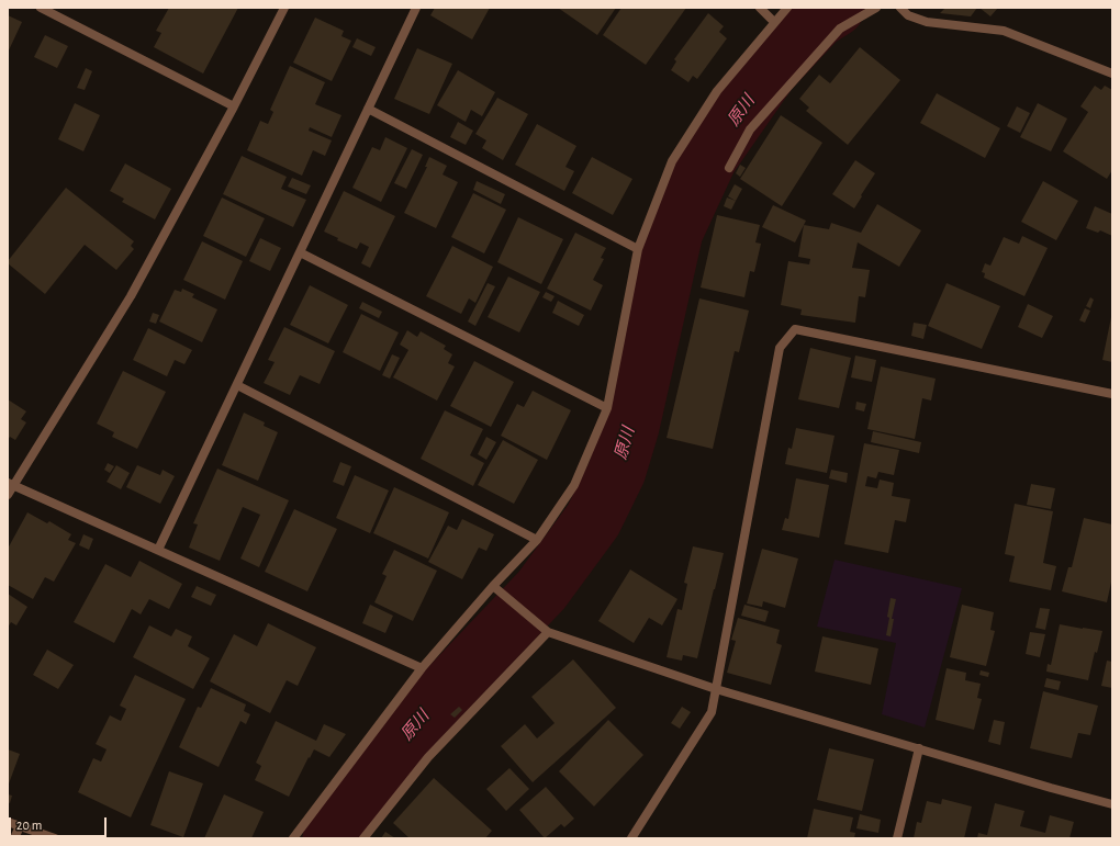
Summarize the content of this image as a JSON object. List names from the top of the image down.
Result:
{
  "water": ["原川"],
  "scale_bar": "20 m"
}
